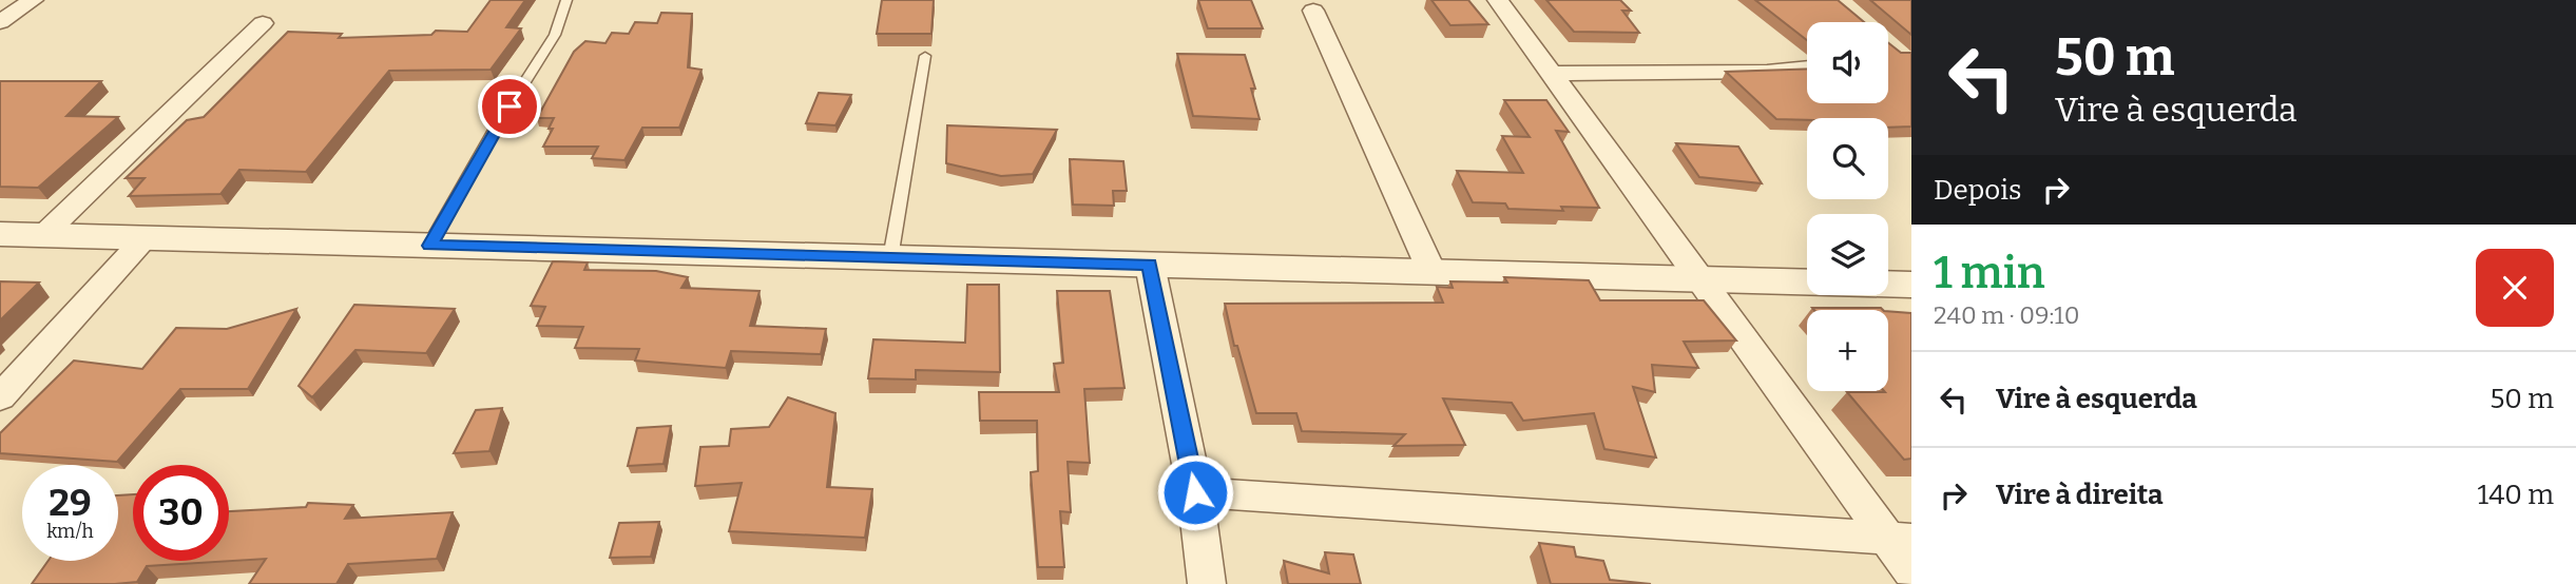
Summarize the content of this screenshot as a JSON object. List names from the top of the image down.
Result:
{
  "page": {
    "turn": ["50 m", "Vire à esquerda"],
    "map_buttons": "+",
    "then": "Depois",
    "heading": ["1 min", "240 m · 09:10"],
    "list": [
      {
        "name": "Vire à esquerda",
        "value": "50 m"
      },
      {
        "name": "Vire à direita",
        "value": "140 m"
      }
    ],
    "speed": "29 km/h",
    "limit": "30"
  }
}
